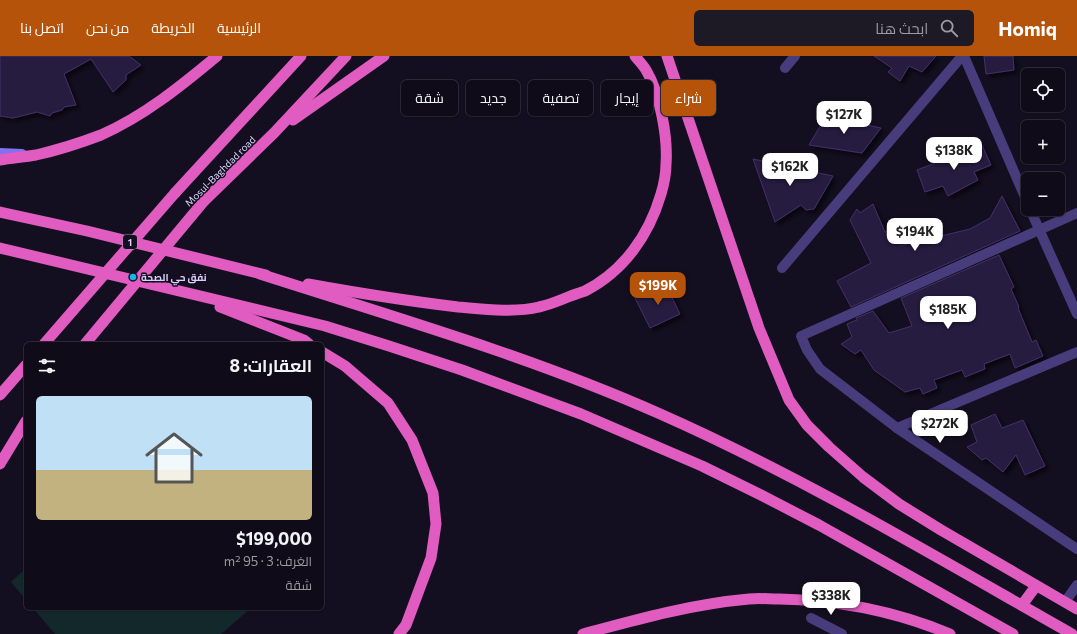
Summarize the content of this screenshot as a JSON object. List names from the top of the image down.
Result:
{
  "streets": {
    "highway": ["Mosul-Baghdad road", "1"]
  },
  "places": ["نفق حي الصحة"],
  "page": {
    "header": "Homiq",
    "search": "ابحث هنا",
    "nav": [
      "الرئيسية",
      "الخريطة",
      "من نحن",
      "اتصل بنا"
    ],
    "map_buttons": ["+", "−"],
    "chip": [
      "شراء",
      "إيجار",
      "تصفية",
      "جديد",
      "شقة"
    ],
    "price": [
      "$127K",
      "$138K",
      "$162K",
      "$194K",
      "$199K",
      "$185K",
      "$272K",
      "$338K"
    ],
    "heading": "العقارات: 8",
    "list": [
      {
        "name": "$199,000",
        "note": "الغرف: 3 · 95 m² · شقة"
      }
    ]
  }
}
